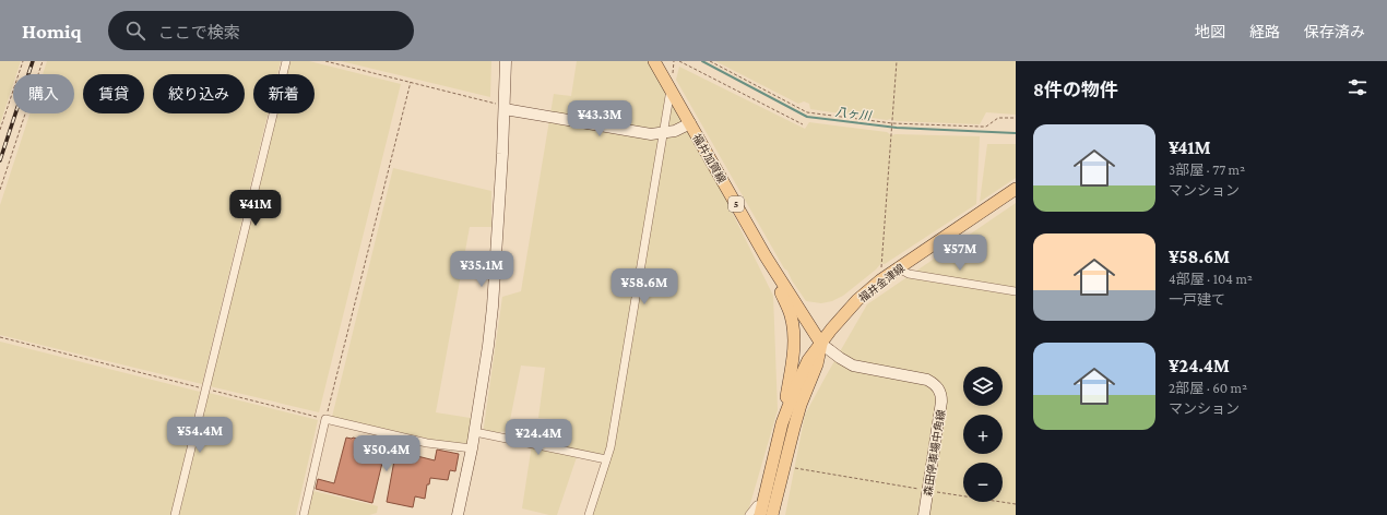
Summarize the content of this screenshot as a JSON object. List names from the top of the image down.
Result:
{
  "streets": {
    "main road": ["福井加賀線", "5", "福井金津線"],
    "street": ["森田停車場中角線"]
  },
  "crossings": [
    ["福井加賀線", "福井金津線"],
    ["福井加賀線", "森田停車場中角線"],
    ["福井金津線", "森田停車場中角線"]
  ],
  "water": ["八ヶ川"],
  "page": {
    "header": "Homiq",
    "search": "ここで検索",
    "nav": ["地図", "経路", "保存済み"],
    "heading": "8件の物件",
    "chip": [
      "購入",
      "賃貸",
      "絞り込み",
      "新着"
    ],
    "price": [
      "¥43.3M",
      "¥41M",
      "¥57M",
      "¥35.1M",
      "¥58.6M",
      "¥54.4M",
      "¥24.4M",
      "¥50.4M"
    ],
    "list": [
      {
        "name": "¥41M",
        "note": "3部屋 · 77 m² · マンション"
      },
      {
        "name": "¥58.6M",
        "note": "4部屋 · 104 m² · 一戸建て"
      },
      {
        "name": "¥24.4M",
        "note": "2部屋 · 60 m² · マンション"
      }
    ],
    "map_buttons": ["+", "−"]
  }
}
